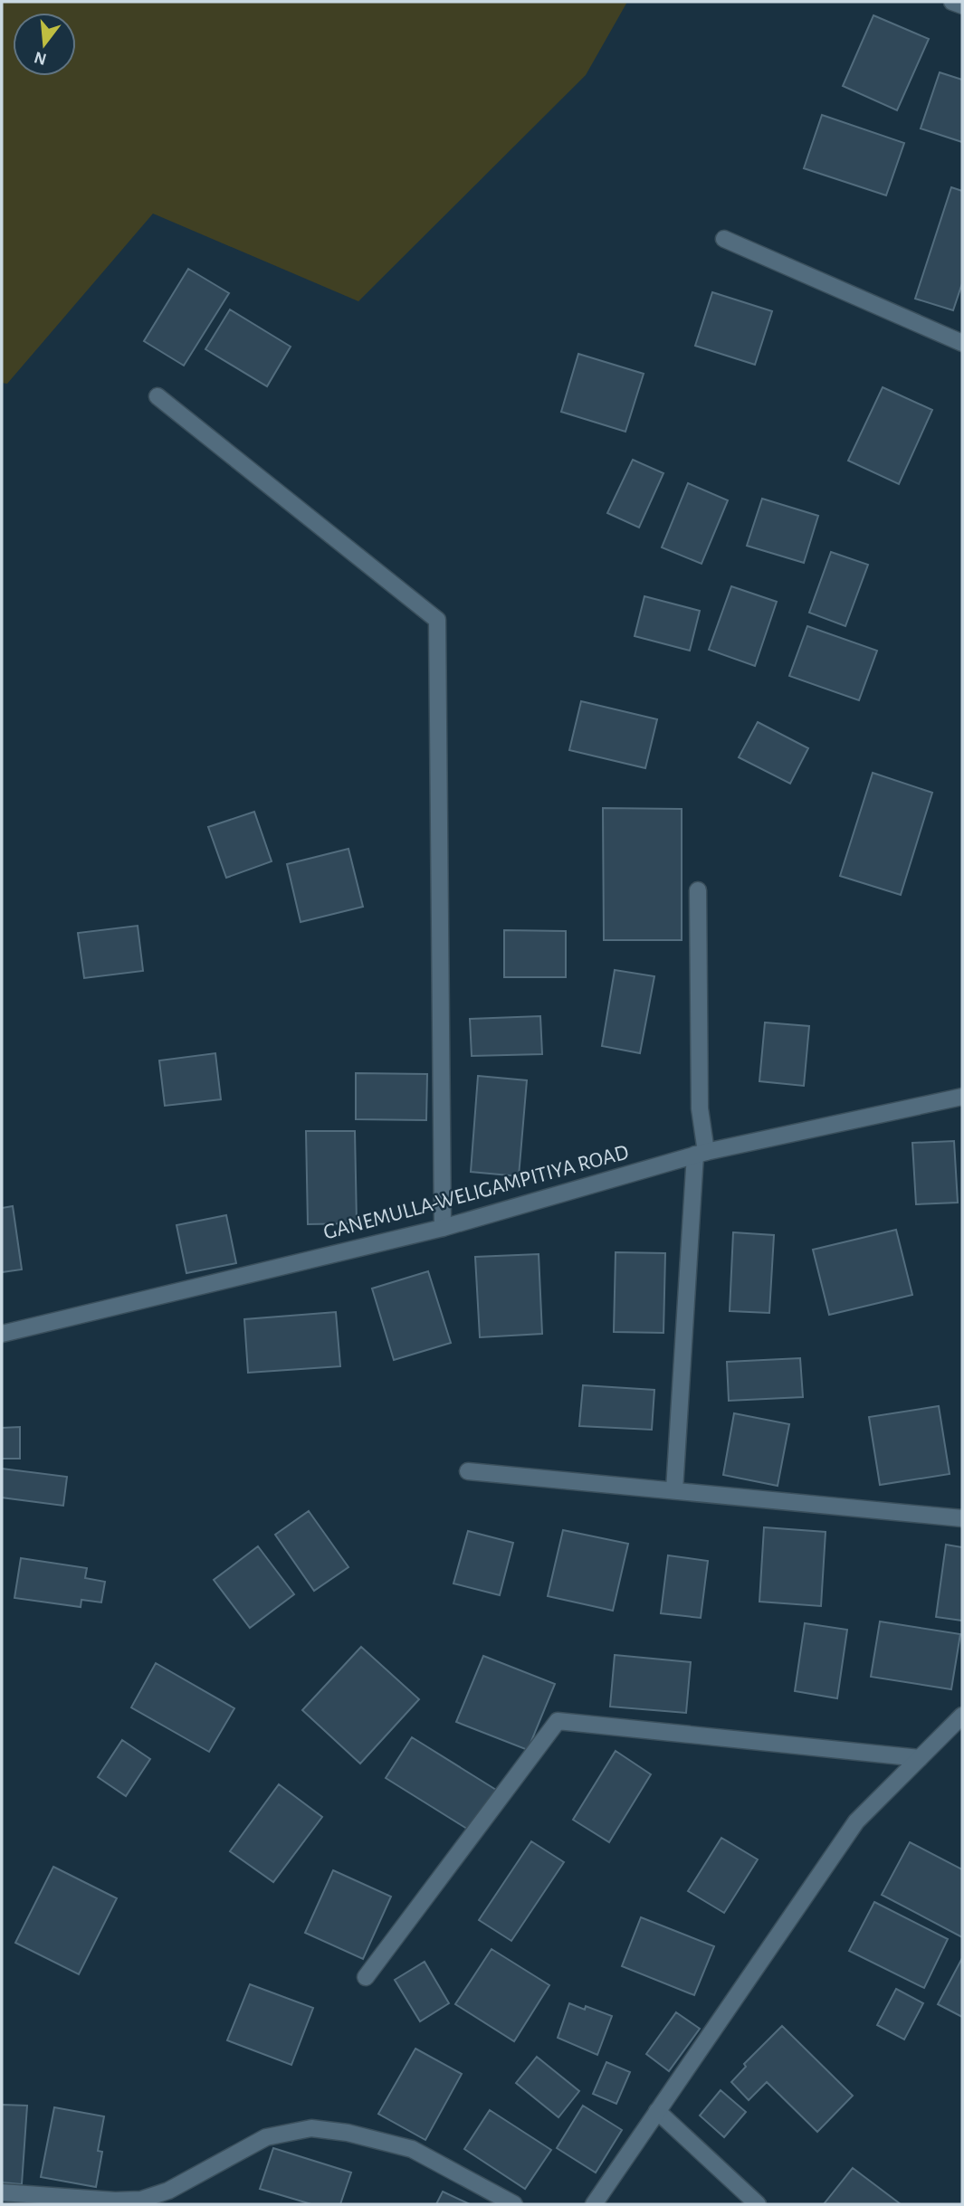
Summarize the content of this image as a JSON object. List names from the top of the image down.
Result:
{
  "streets": {
    "street": ["GANEMULLA-WELIGAMPITIYA ROAD"]
  },
  "north": "bottom"
}
